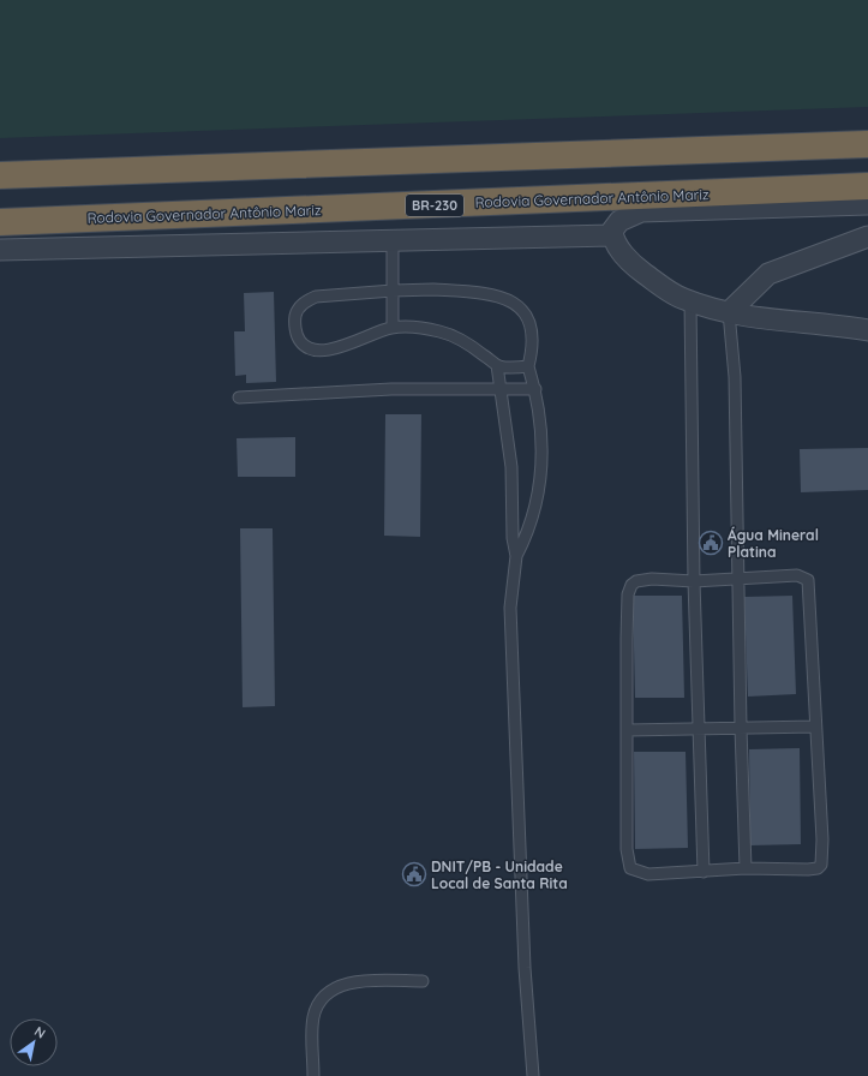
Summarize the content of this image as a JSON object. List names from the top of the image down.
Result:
{
  "streets": {
    "highway": ["Rodovia Governador Antônio Mariz", "BR-230"]
  },
  "places": {
    "public building": ["Água Mineral Platina", "DNIT/PB - Unidade Local de Santa Rita"]
  },
  "north": "top right"
}
